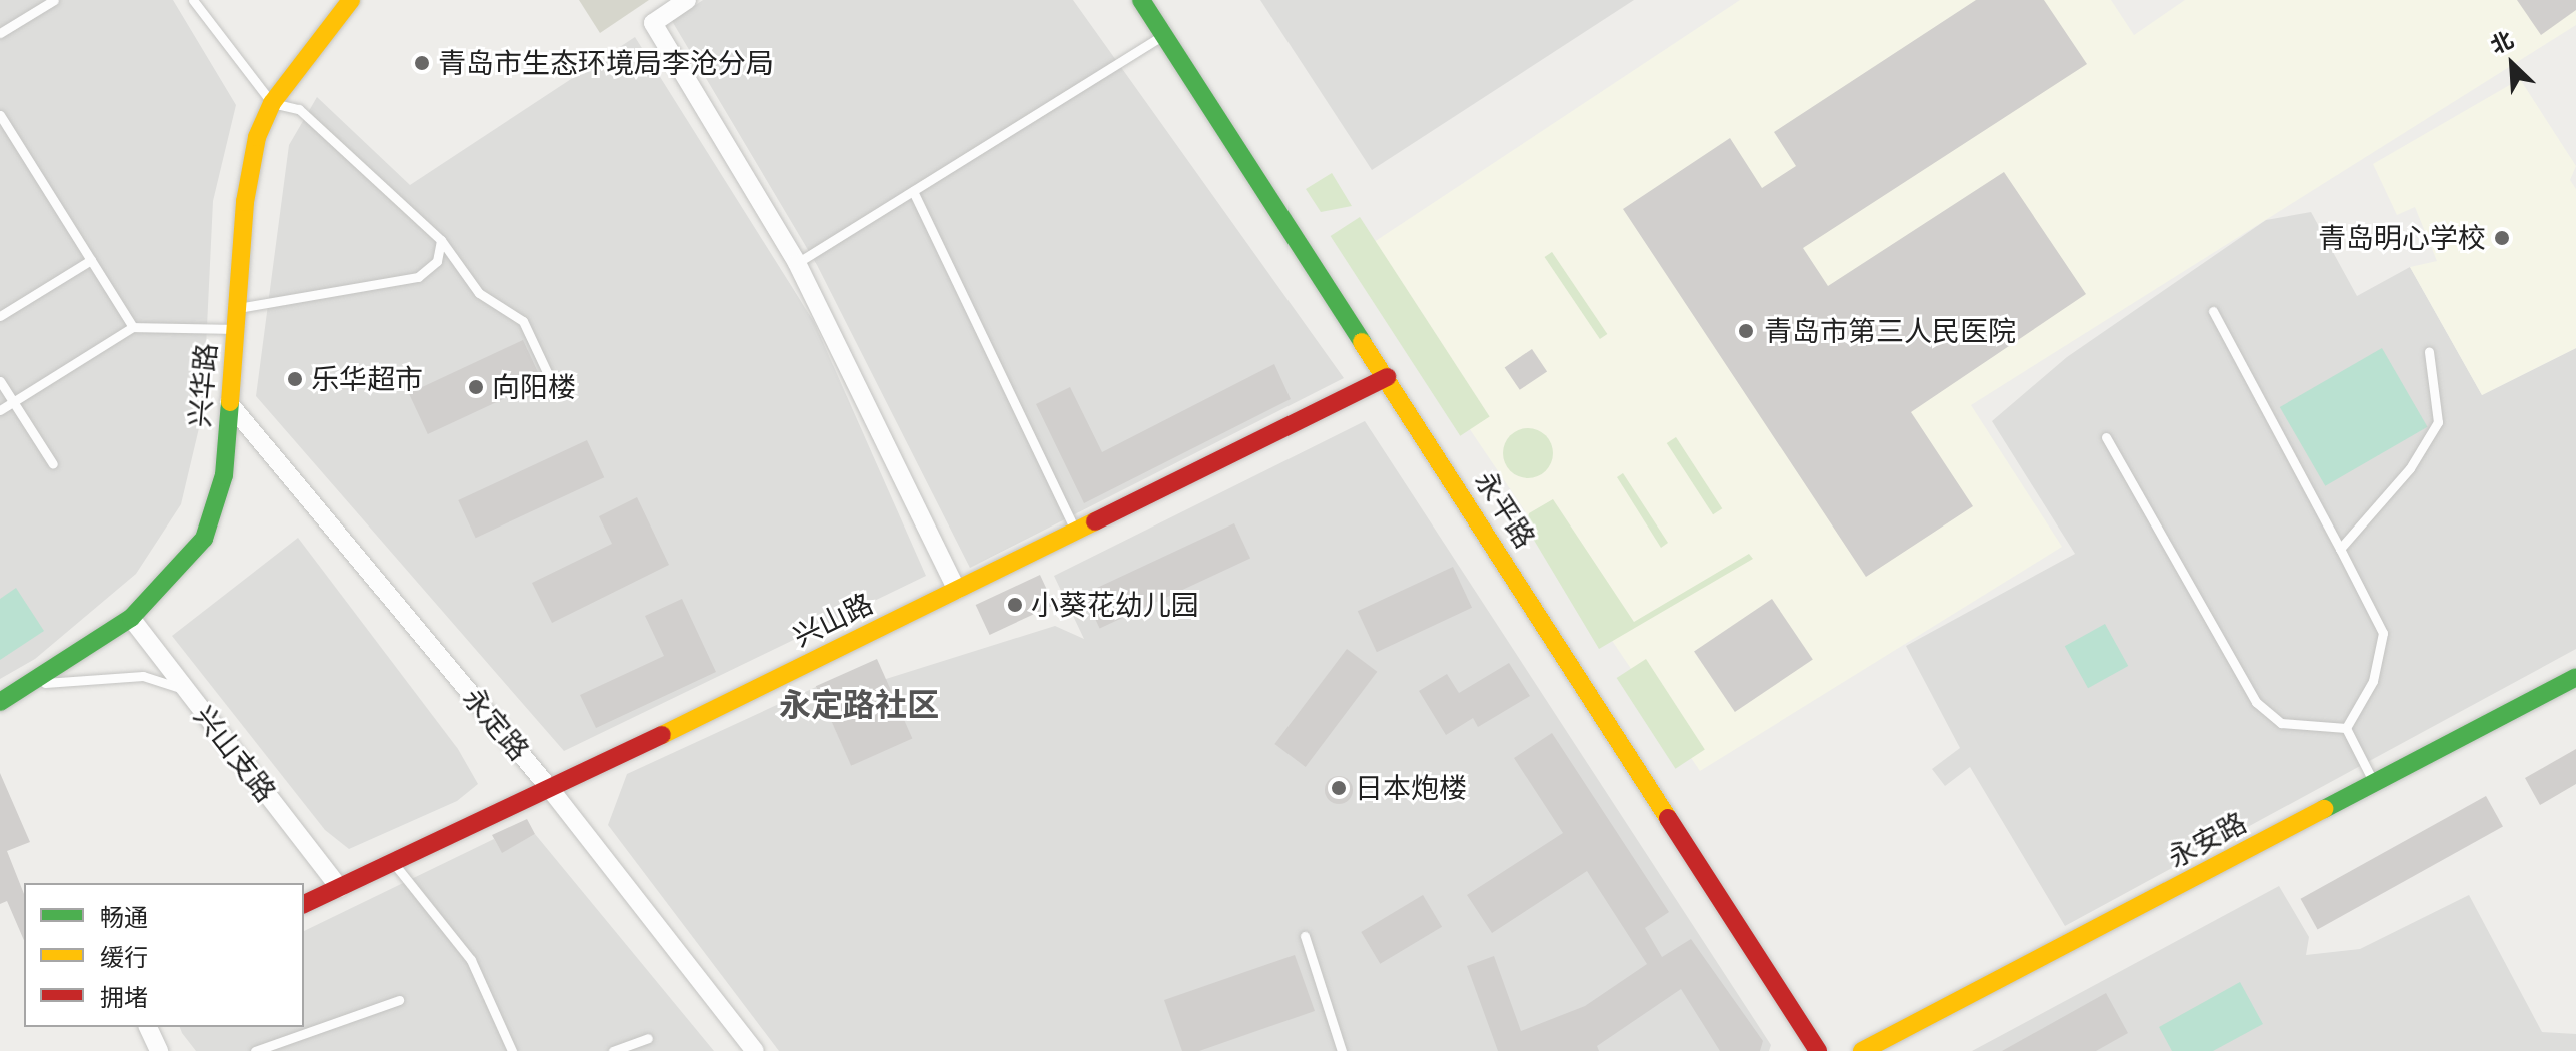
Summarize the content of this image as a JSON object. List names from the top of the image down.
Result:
{
  "streets": {
    "street": [
      "兴华路",
      "永平路",
      "兴山路",
      "永定路",
      "兴山支路",
      "永安路"
    ]
  },
  "crossings": [
    ["兴华路", "永定路"],
    ["兴华路", "兴山支路"],
    ["永平路", "兴山路"],
    ["兴山路", "永定路"],
    ["兴山路", "兴山支路"]
  ],
  "districts": ["永定路社区"],
  "places": [
    "青岛市生态环境局李沧分局",
    "青岛明心学校",
    "青岛市第三人民医院",
    "乐华超市",
    "向阳楼",
    "小葵花幼儿园",
    "日本炮楼"
  ],
  "legend": ["畅通", "缓行", "拥堵"],
  "north": "top left"
}
